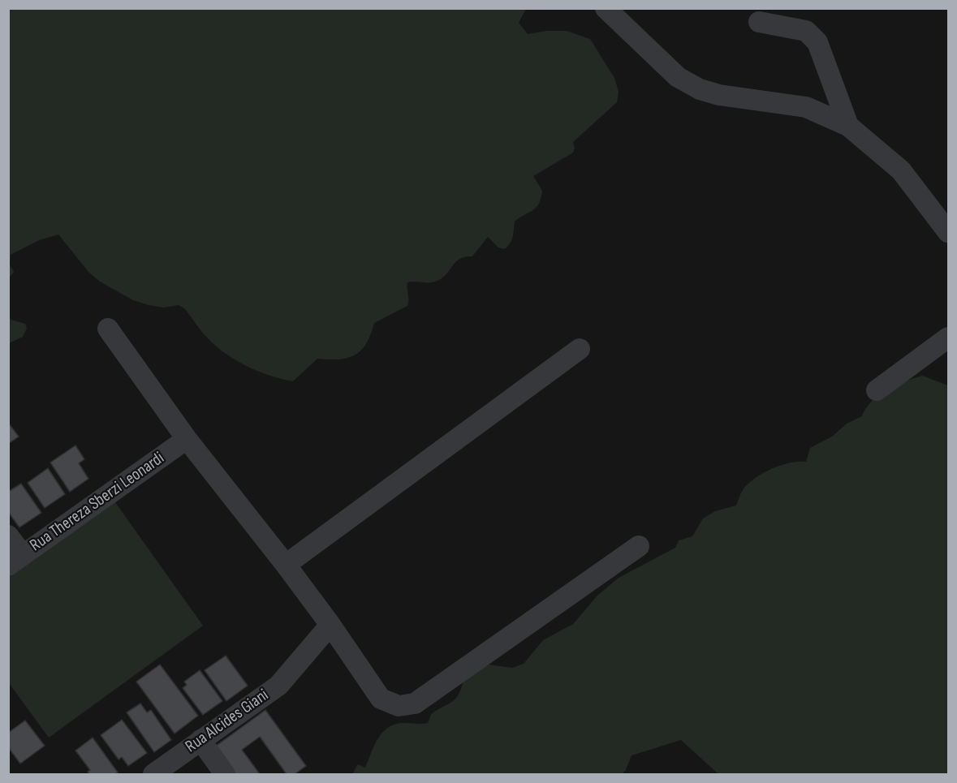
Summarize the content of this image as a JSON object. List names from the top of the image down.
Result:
{
  "streets": {
    "street": ["Rua Thereza Sberzi Leonardi", "Rua Alcides Giani"]
  }
}
